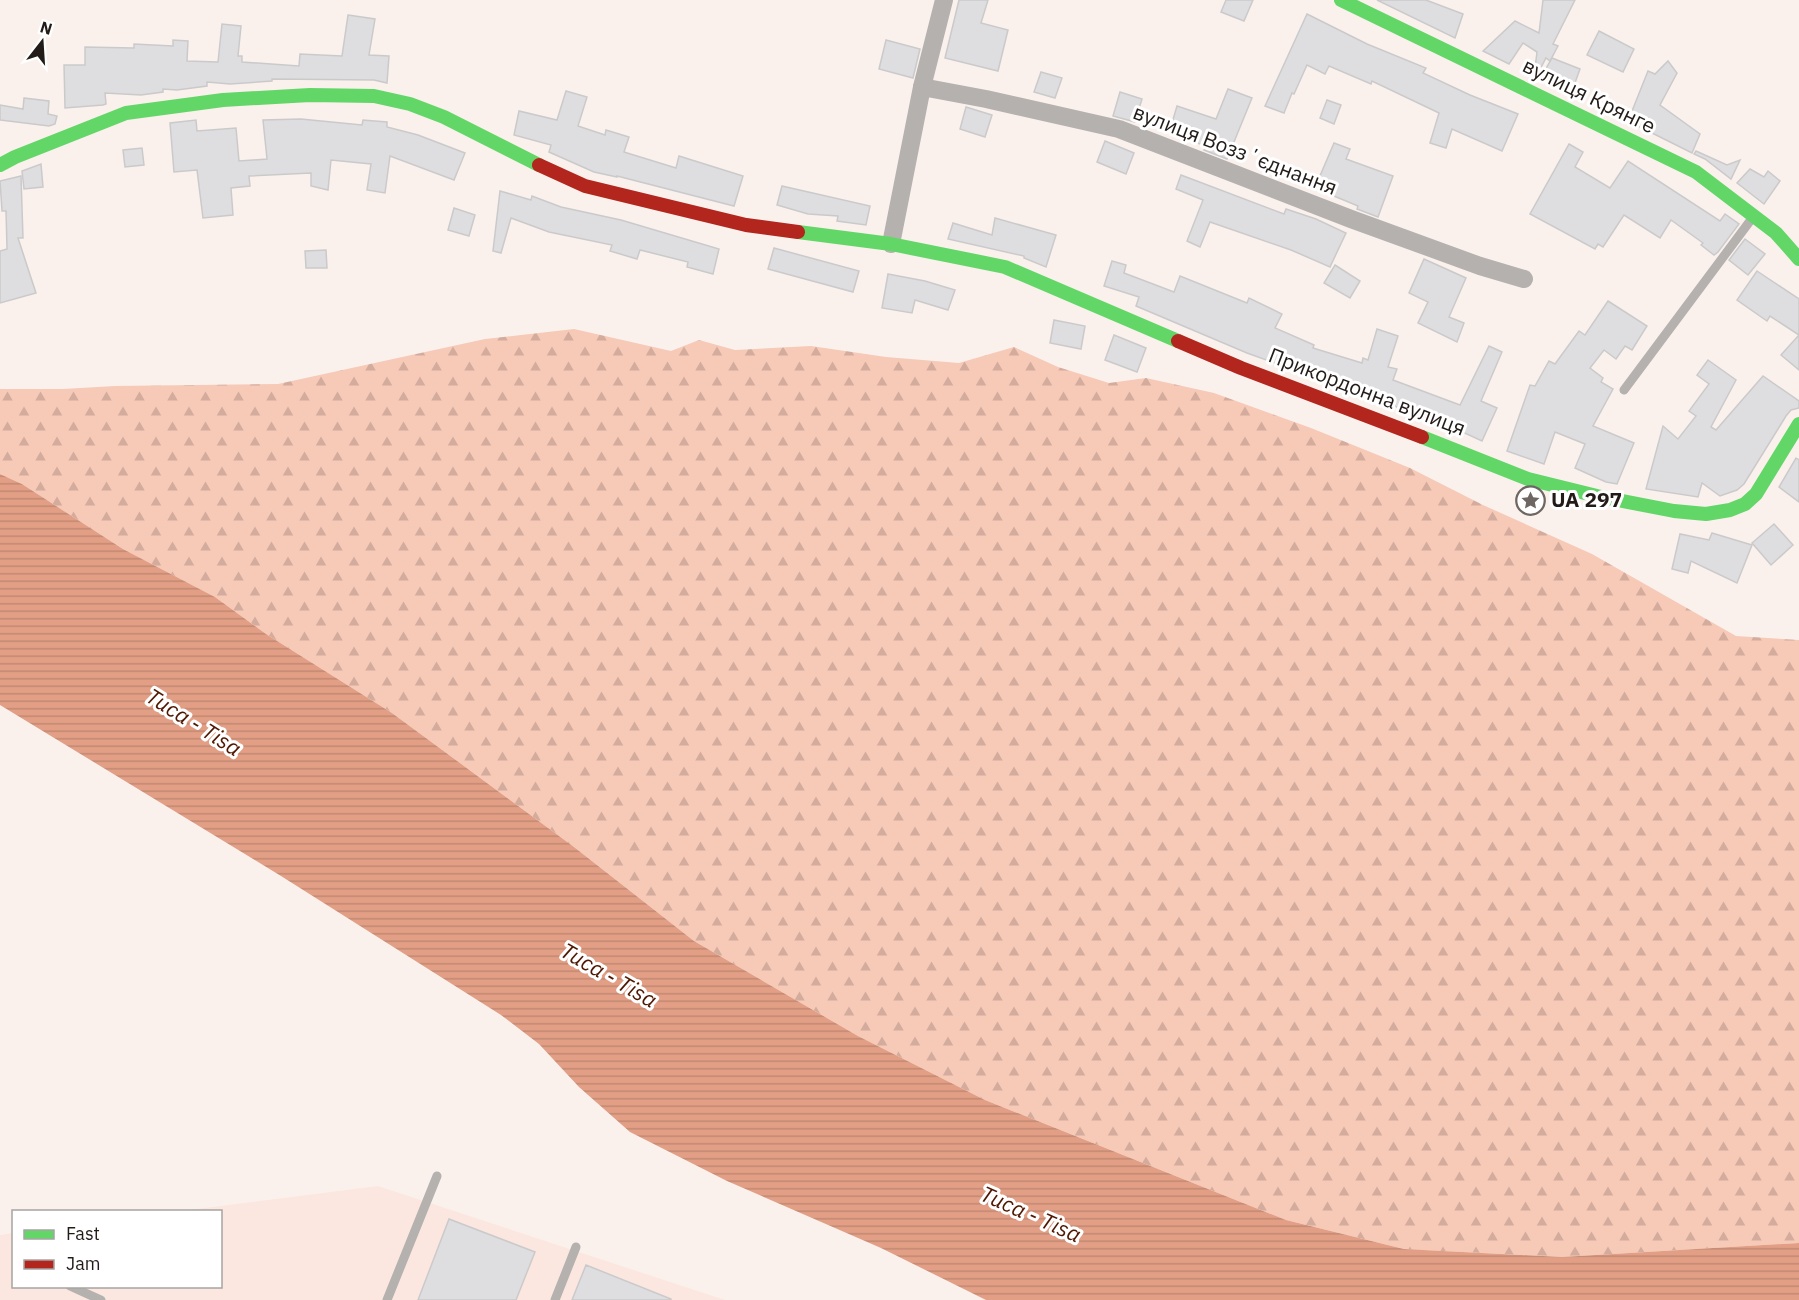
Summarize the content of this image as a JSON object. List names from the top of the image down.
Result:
{
  "streets": {
    "street": ["вулиця Крянге", "вулиця Воззʼєднання", "Прикордонна вулиця"]
  },
  "water": ["Тиса - Tisa"],
  "places": {
    "place": ["UA 297"]
  },
  "legend": ["Fast", "Jam"],
  "north": "top"
}
